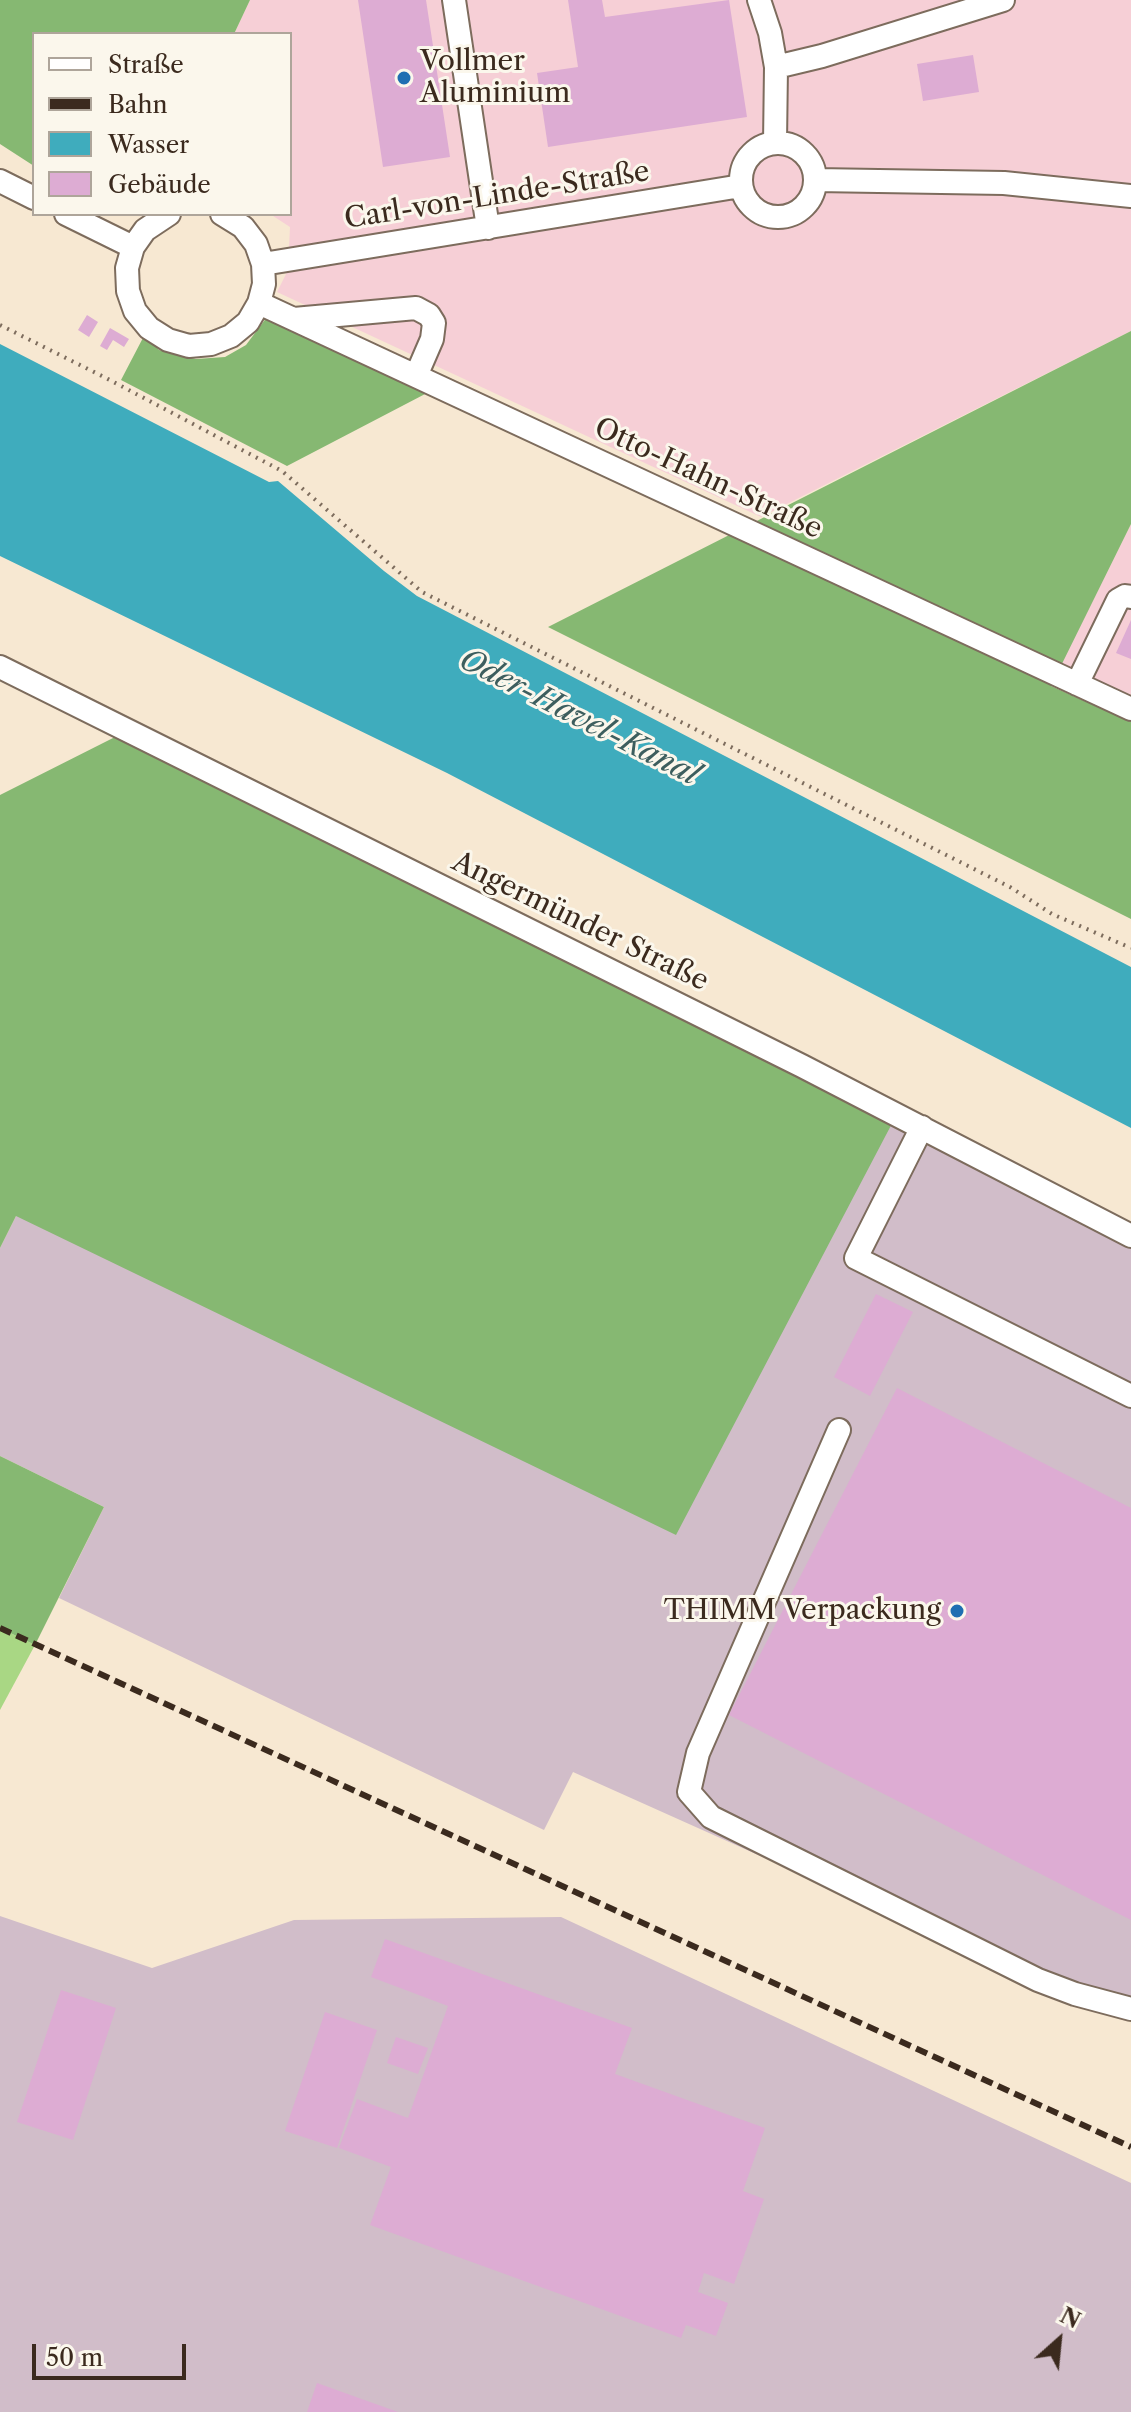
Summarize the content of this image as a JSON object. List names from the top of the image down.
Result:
{
  "streets": {
    "street": ["Carl-von-Linde-Straße", "Otto-Hahn-Straße", "Angermünder Straße"]
  },
  "water": ["Oder-Havel-Kanal"],
  "places": ["Vollmer Aluminium", "THIMM Verpackung"],
  "legend": [
    "Straße",
    "Bahn",
    "Wasser",
    "Gebäude"
  ],
  "scale_bar": "50 m",
  "north": "top right"
}
